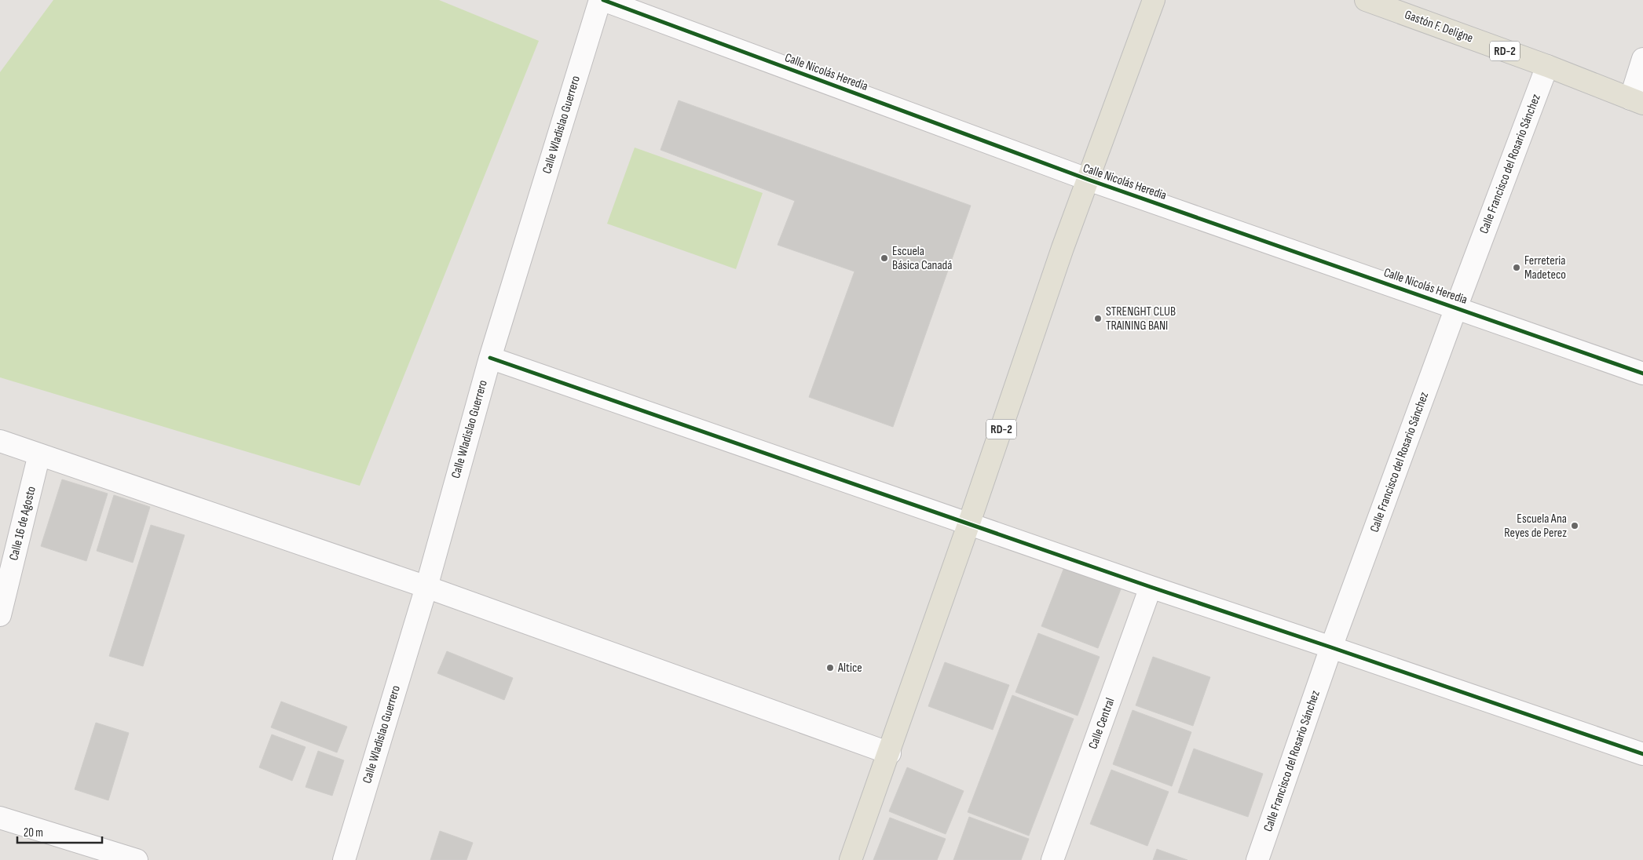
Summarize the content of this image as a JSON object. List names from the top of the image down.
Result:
{
  "streets": {
    "main road": ["Gastón F. Deligne", "RD-2"],
    "street": [
      "Calle Nicolás Heredia",
      "Calle Wladislao Guerrero",
      "Calle Francisco del Rosario Sánchez",
      "Calle 16 de Agosto",
      "Calle Central"
    ]
  },
  "crossings": [
    ["Gastón F. Deligne", "Calle Francisco del Rosario Sánchez"],
    ["RD-2", "Calle Nicolás Heredia"],
    ["Calle Nicolás Heredia", "Calle Francisco del Rosario Sánchez"]
  ],
  "places": [
    "Escuela Básica Canadá",
    "Ferreteria Madeteco",
    "STRENGHT CLUB TRAINING BANI",
    "Escuela Ana Reyes de Perez",
    "Altice"
  ],
  "scale_bar": "20 m"
}
